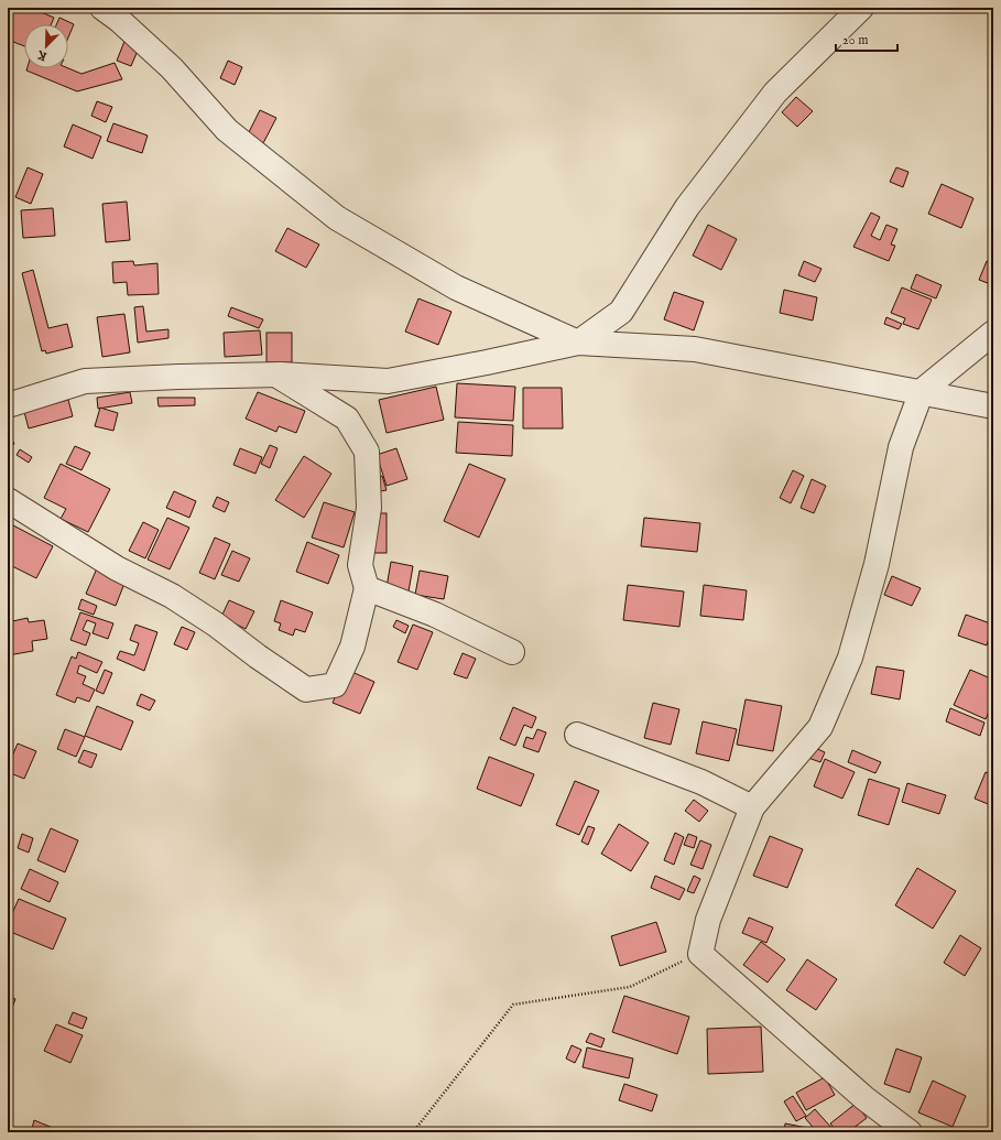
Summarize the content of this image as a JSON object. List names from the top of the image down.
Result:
{
  "scale_bar": "20 m",
  "north": "bottom left"
}
